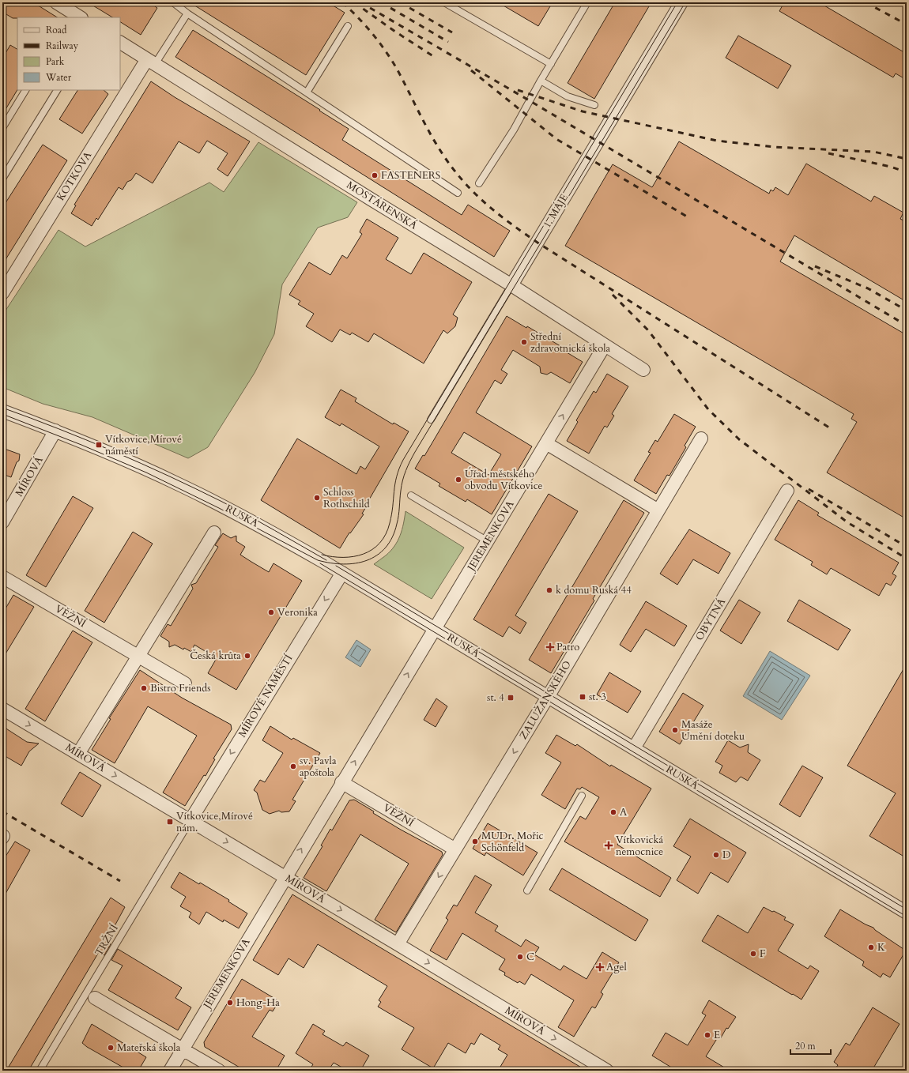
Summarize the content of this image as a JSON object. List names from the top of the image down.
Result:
{
  "streets": {
    "street": [
      "KOTKOVA",
      "MOSTÁRENSKÁ",
      "1. MÁJE",
      "MÍROVÁ",
      "RUSKÁ",
      "JEREMENKOVA",
      "VĚŽNÍ",
      "OBYTNÁ",
      "MÍROVÉ NÁMĚSTÍ",
      "ZALUŽANSKÉHO"
    ],
    "lane": ["TRŽNÍ"]
  },
  "crossings": [
    ["KOTKOVA", "MOSTÁRENSKÁ"],
    ["MOSTÁRENSKÁ", "1. MÁJE"],
    ["MOSTÁRENSKÁ", "JEREMENKOVA"],
    ["MÍROVÁ", "RUSKÁ"],
    ["MÍROVÁ", "JEREMENKOVA"],
    ["MÍROVÁ", "MÍROVÉ NÁMĚSTÍ"],
    ["MÍROVÁ", "ZALUŽANSKÉHO"],
    ["MÍROVÁ", "TRŽNÍ"],
    ["RUSKÁ", "JEREMENKOVA"],
    ["RUSKÁ", "OBYTNÁ"],
    ["RUSKÁ", "MÍROVÉ NÁMĚSTÍ"],
    ["RUSKÁ", "ZALUŽANSKÉHO"],
    ["VĚŽNÍ", "ZALUŽANSKÉHO"],
    ["MÍROVÉ NÁMĚSTÍ", "TRŽNÍ"]
  ],
  "one_way": ["MÍROVÁ", "ZALUŽANSKÉHO"],
  "places": {
    "other": [
      "FASTENERS",
      "Střední zdravotnická škola",
      "Úřad městského obvodu Vítkovice",
      "Schloss Rothschild",
      "k domu Ruská 44",
      "Veronika",
      "Česká krůta",
      "Bistro Friends",
      "Masáže Umění doteku",
      "sv. Pavla apoštola",
      "A",
      "MUDr. Mořic Schönfeld",
      "D",
      "K",
      "F",
      "C",
      "Hong-Ha",
      "E",
      "Mateřská škola"
    ],
    "transit": [
      "Vítkovice,Mírové náměstí",
      "st. 3",
      "st. 4",
      "Vítkovice,Mírové nám."
    ],
    "health": ["Patro", "Vítkovická nemocnice", "Agel"]
  },
  "legend": [
    "Road",
    "Railway",
    "Park",
    "Water"
  ],
  "scale_bar": "20 m"
}
